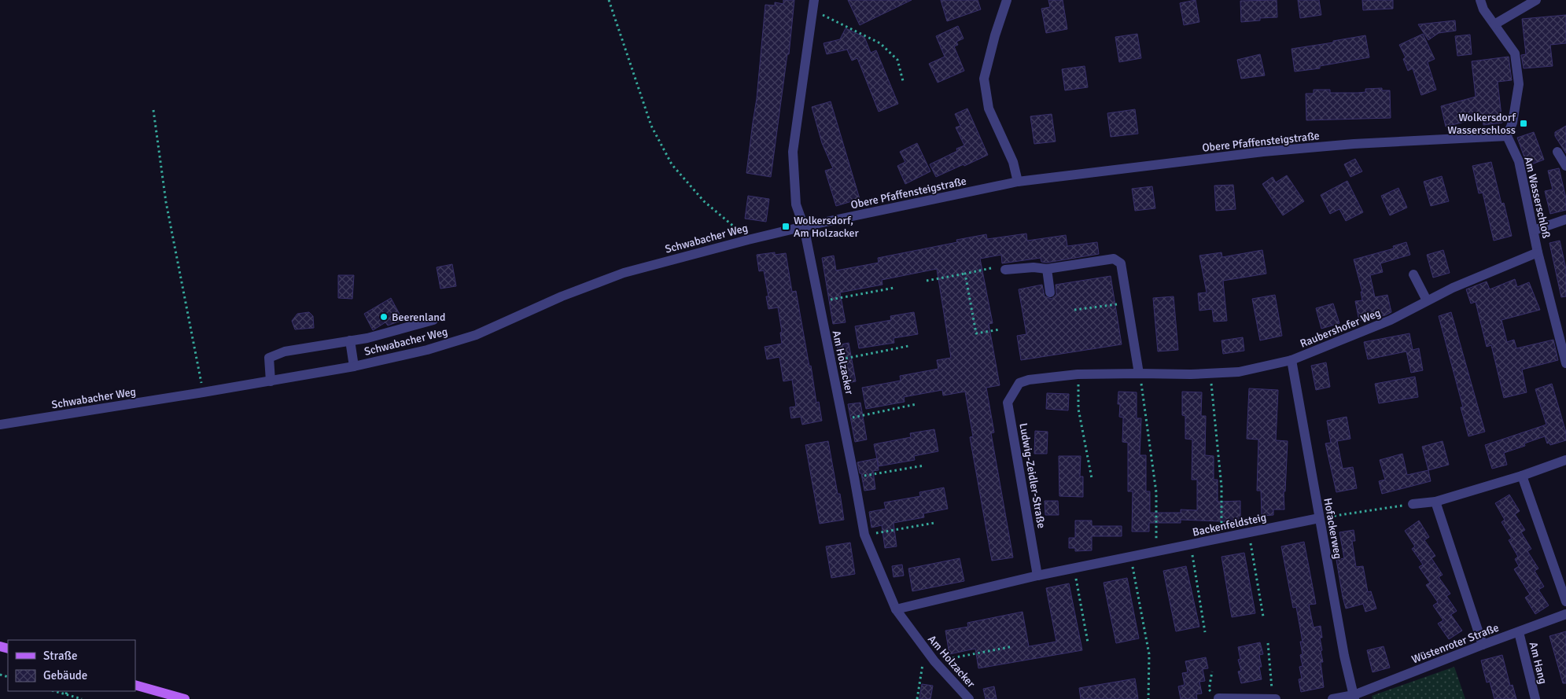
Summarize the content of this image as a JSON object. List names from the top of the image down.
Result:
{
  "streets": {
    "street": [
      "Obere Pfaffensteigstraße",
      "Am Wasserschloß",
      "Schwabacher Weg",
      "Raubershofer Weg",
      "Am Holzacker",
      "Ludwig-Zeidler-Straße",
      "Backenfeldsteig",
      "Hofackerweg",
      "Wüstenroter Straße",
      "Am Hang"
    ]
  },
  "crossings": [
    ["Obere Pfaffensteigstraße", "Am Wasserschloß"],
    ["Obere Pfaffensteigstraße", "Schwabacher Weg"],
    ["Obere Pfaffensteigstraße", "Am Holzacker"],
    ["Am Wasserschloß", "Raubershofer Weg"],
    ["Schwabacher Weg", "Am Holzacker"],
    ["Raubershofer Weg", "Ludwig-Zeidler-Straße"],
    ["Raubershofer Weg", "Hofackerweg"],
    ["Am Holzacker", "Backenfeldsteig"],
    ["Ludwig-Zeidler-Straße", "Backenfeldsteig"],
    ["Backenfeldsteig", "Hofackerweg"],
    ["Hofackerweg", "Wüstenroter Straße"],
    ["Wüstenroter Straße", "Am Hang"]
  ],
  "places": {
    "transit": ["Wolkersdorf Wasserschloss", "Wolkersdorf, Am Holzacker"],
    "other": ["Beerenland"]
  },
  "legend": ["Straße", "Gebäude"]
}
